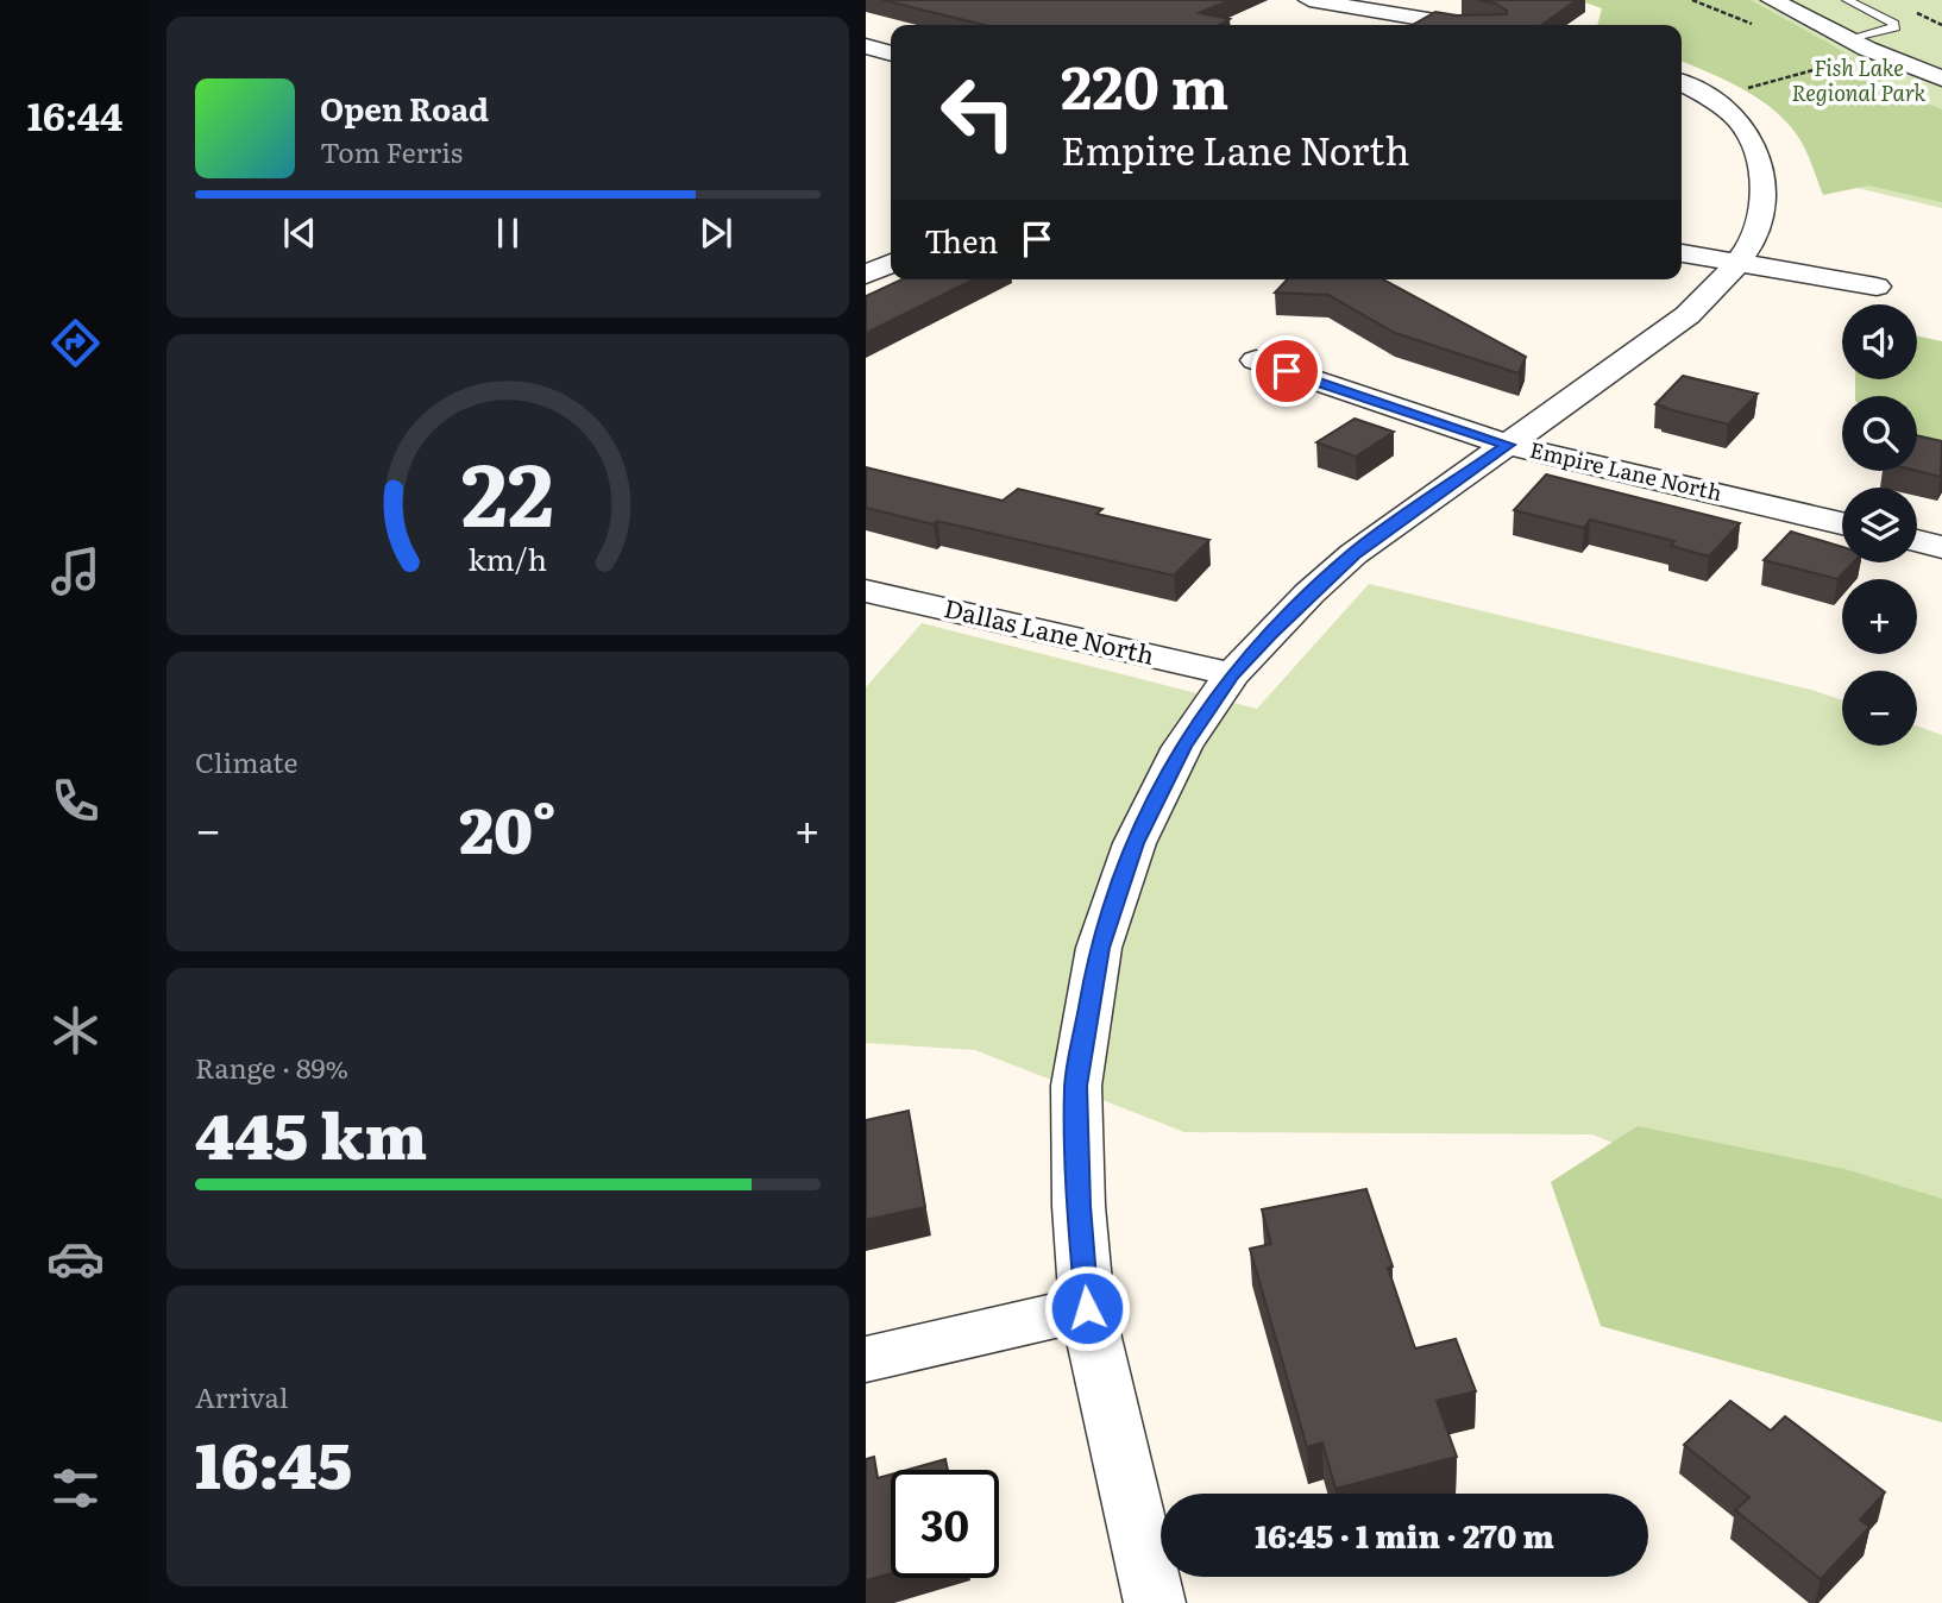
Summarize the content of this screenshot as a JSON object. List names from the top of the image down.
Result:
{
  "streets": {
    "street": ["Empire Lane North", "Dallas Lane North"]
  },
  "parks": ["Fish Lake Regional Park"],
  "page": {
    "tabs": "16:44",
    "turn": ["220 m", "Empire Lane North"],
    "song": ["Open Road", "Tom Ferris"],
    "then": "Then",
    "map_buttons": ["+", "−"],
    "tile": [
      "Climate",
      ["Range · 89%", "445 km"],
      ["Arrival", "16:45"]
    ],
    "heat": ["−", "20°", "+"],
    "limit": "30",
    "trip": "16:45 · 1 min · 270 m",
    "gauge": ["22", "km/h"]
  }
}
